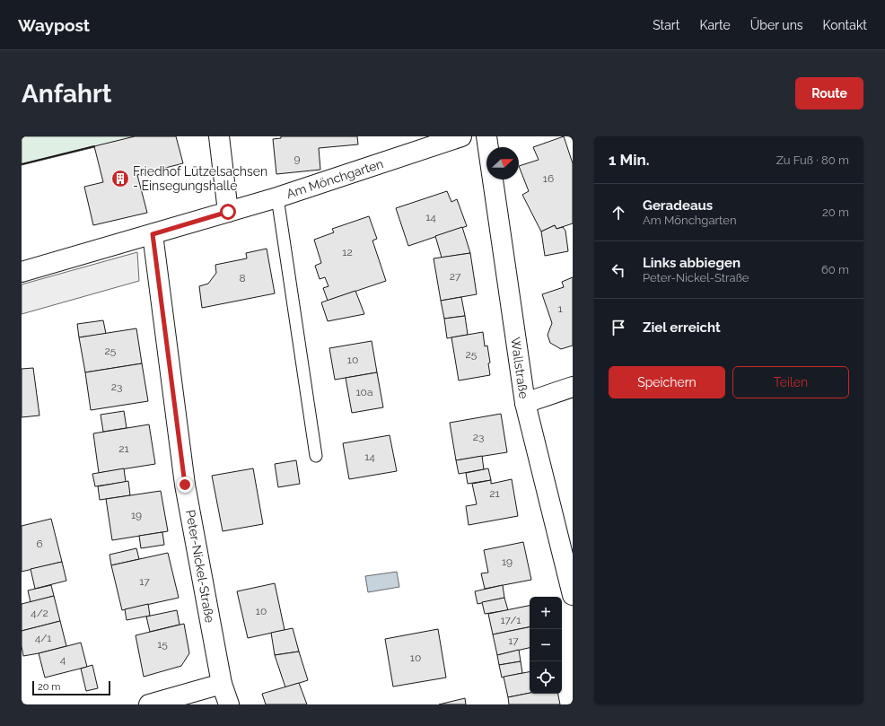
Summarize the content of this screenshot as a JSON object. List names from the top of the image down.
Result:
{
  "streets": {
    "street": ["Am Mönchgarten", "Wallstraße", "Peter-Nickel-Straße"]
  },
  "crossings": [
    ["Am Mönchgarten", "Peter-Nickel-Straße"]
  ],
  "places": {
    "building": ["Friedhof Lützelsachsen - Einsegungshalle"]
  },
  "house_numbers": [
    "9",
    "16",
    "14",
    "12",
    "27",
    "8",
    "1",
    "25",
    "25",
    "10",
    "23",
    "10a",
    "23",
    "21",
    "14",
    "21",
    "19",
    "6",
    "19",
    "17",
    "10",
    "4/2",
    "17/1",
    "4/1",
    "17",
    "15",
    "10",
    "4"
  ],
  "scale_bar": "20 m",
  "north": "right",
  "page": {
    "header": "Waypost",
    "nav": [
      "Start",
      "Karte",
      "Über uns",
      "Kontakt"
    ],
    "buttons": [
      "Route",
      ["Speichern", "Teilen"]
    ],
    "title": "Anfahrt",
    "heading": ["1 Min.", "Zu Fuß · 80 m"],
    "list": [
      ["Geradeaus", "Am Mönchgarten", "20 m"],
      ["Links abbiegen", "Peter-Nickel-Straße", "60 m"],
      "Ziel erreicht"
    ],
    "map_buttons": ["+", "−"],
    "scale": "20 m"
  }
}
